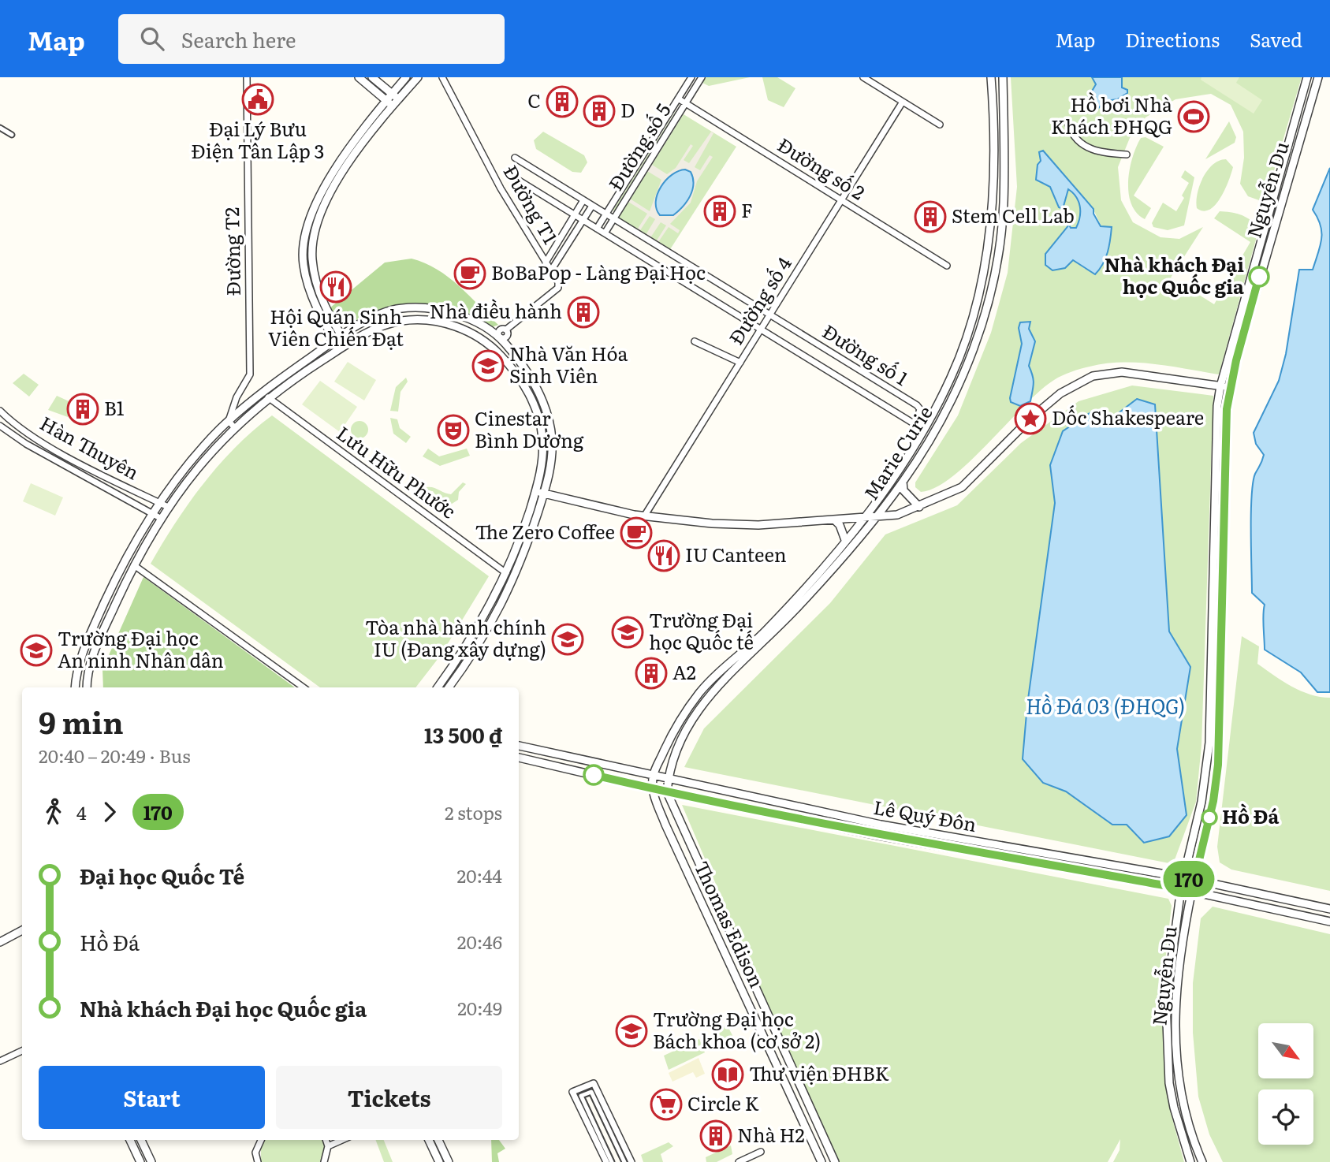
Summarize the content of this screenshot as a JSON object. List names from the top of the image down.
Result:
{
  "streets": {
    "street": [
      "Đường số 5",
      "Đường số 2",
      "Nguyễn Du",
      "Đường T1",
      "Đường T2",
      "Đường số 4",
      "Đường số 1",
      "Hàn Thuyên",
      "Marie Curie",
      "Lưu Hữu Phước",
      "Lê Quý Đôn",
      "Thomas Edison"
    ]
  },
  "crossings": [
    ["Đường số 5", "Đường số 2"],
    ["Đường số 5", "Đường số 1"],
    ["Đường số 2", "Đường số 4"],
    ["Nguyễn Du", "Lê Quý Đôn"],
    ["Đường số 4", "Đường số 1"],
    ["Marie Curie", "Lê Quý Đôn"],
    ["Marie Curie", "Thomas Edison"],
    ["Lê Quý Đôn", "Thomas Edison"]
  ],
  "water": ["Hồ Đá 03 (ĐHQG)"],
  "places": {
    "public building": ["Đại Lý Bưu Điện Tân Lập 3"],
    "building": [
      "C",
      "D",
      "F",
      "Stem Cell Lab",
      "Nhà điều hành",
      "B1",
      "A2",
      "Nhà H2"
    ],
    "sports": ["Hồ bơi Nhà Khách ĐHQG"],
    "cafe": ["BoBaPop - Làng Đại Học", "The Zero Coffee"],
    "other": ["Nhà khách Đại học Quốc gia", "Hồ Đá"],
    "restaurant": ["Hội Quán Sinh Viên Chiến Đạt", "IU Canteen"],
    "school or university": [
      "Nhà Văn Hóa Sinh Viên",
      "Trường Đại học Quốc tế",
      "Tòa nhà hành chính IU (Đang xây dựng)",
      "Trường Đại học An ninh Nhân dân",
      "Trường Đại học Bách khoa (cơ sở 2)"
    ],
    "place": ["Dốc Shakespeare"],
    "theatre": ["Cinestar Bình Dương"],
    "library": ["Thư viện ĐHBK"],
    "supermarket": ["Circle K"]
  },
  "lines": ["bus line 170"],
  "north": "bottom right",
  "page": {
    "header": "Map",
    "search": "Search here",
    "nav": ["Map", "Directions", "Saved"],
    "on_map": "170",
    "heading": ["9 min", "20:40 – 20:49 · Bus", "13 500 ₫"],
    "legs": ["4", "170", "2 stops"],
    "list": [
      {
        "name": "Đại học Quốc Tế",
        "value": "20:44"
      },
      {
        "name": "Hồ Đá",
        "value": "20:46"
      },
      {
        "name": "Nhà khách Đại học Quốc gia",
        "value": "20:49"
      }
    ],
    "buttons": ["Start", "Tickets"]
  }
}
